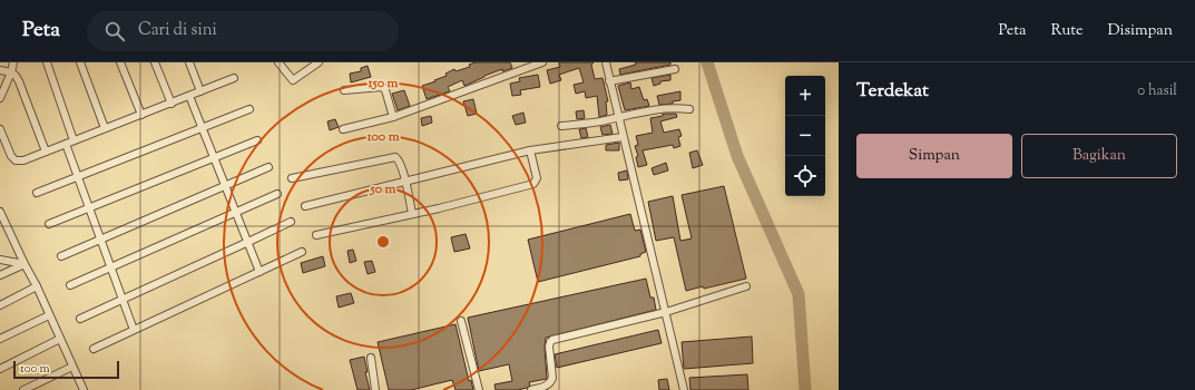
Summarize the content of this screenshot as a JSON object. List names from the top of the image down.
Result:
{
  "scale_bar": "100 m",
  "page": {
    "header": "Peta",
    "search": "Cari di sini",
    "nav": ["Peta", "Rute", "Disimpan"],
    "heading": ["Terdekat", "0 hasil"],
    "map_buttons": ["+", "−"],
    "buttons": ["Simpan", "Bagikan"],
    "scale": "100 m"
  },
  "rings": ["150 m", "100 m", "50 m"]
}
